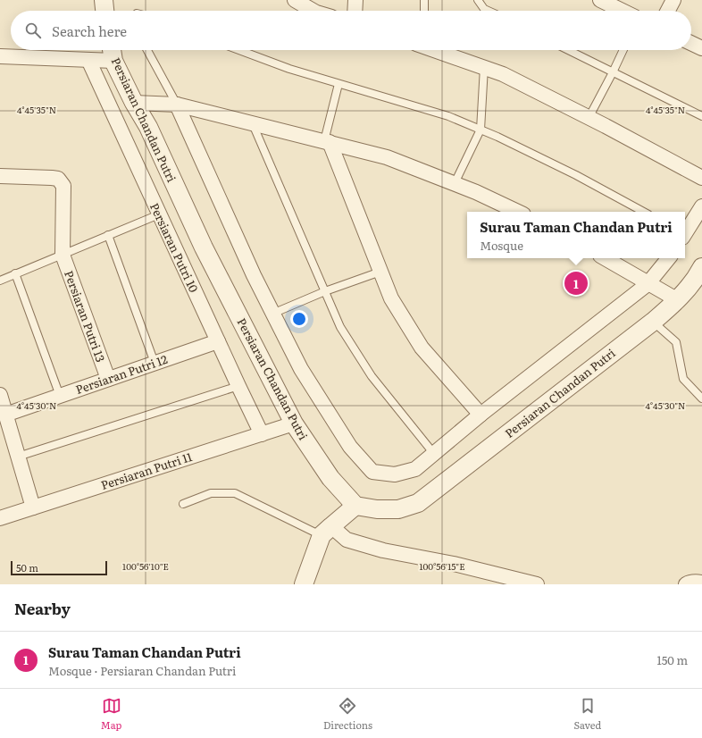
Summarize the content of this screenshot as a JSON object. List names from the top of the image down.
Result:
{
  "streets": {
    "street": [
      "Persiaran Chandan Putri",
      "Persiaran Putri 10",
      "Persiaran Putri 13",
      "Persiaran Putri 12",
      "Persiaran Putri 11"
    ]
  },
  "crossings": [
    ["Persiaran Chandan Putri", "Persiaran Putri 11"],
    ["Persiaran Putri 10", "Persiaran Putri 12"],
    ["Persiaran Putri 10", "Persiaran Putri 11"],
    ["Persiaran Putri 13", "Persiaran Putri 12"]
  ],
  "scale_bar": "50 m",
  "page": {
    "search": "Search here",
    "popup": ["Surau Taman Chandan Putri", "Mosque"],
    "pins": "1",
    "scale": "50 m",
    "heading": "Nearby",
    "list": [
      {
        "mark": "1",
        "name": "Surau Taman Chandan Putri",
        "note": "Mosque · Persiaran Chandan Putri",
        "value": "150 m"
      }
    ],
    "nav": ["Map", "Directions", "Saved"]
  },
  "coordinates": [
    "4°45'35\"N",
    "4°45'30\"N",
    "100°56'10\"E",
    "100°56'15\"E"
  ]
}
